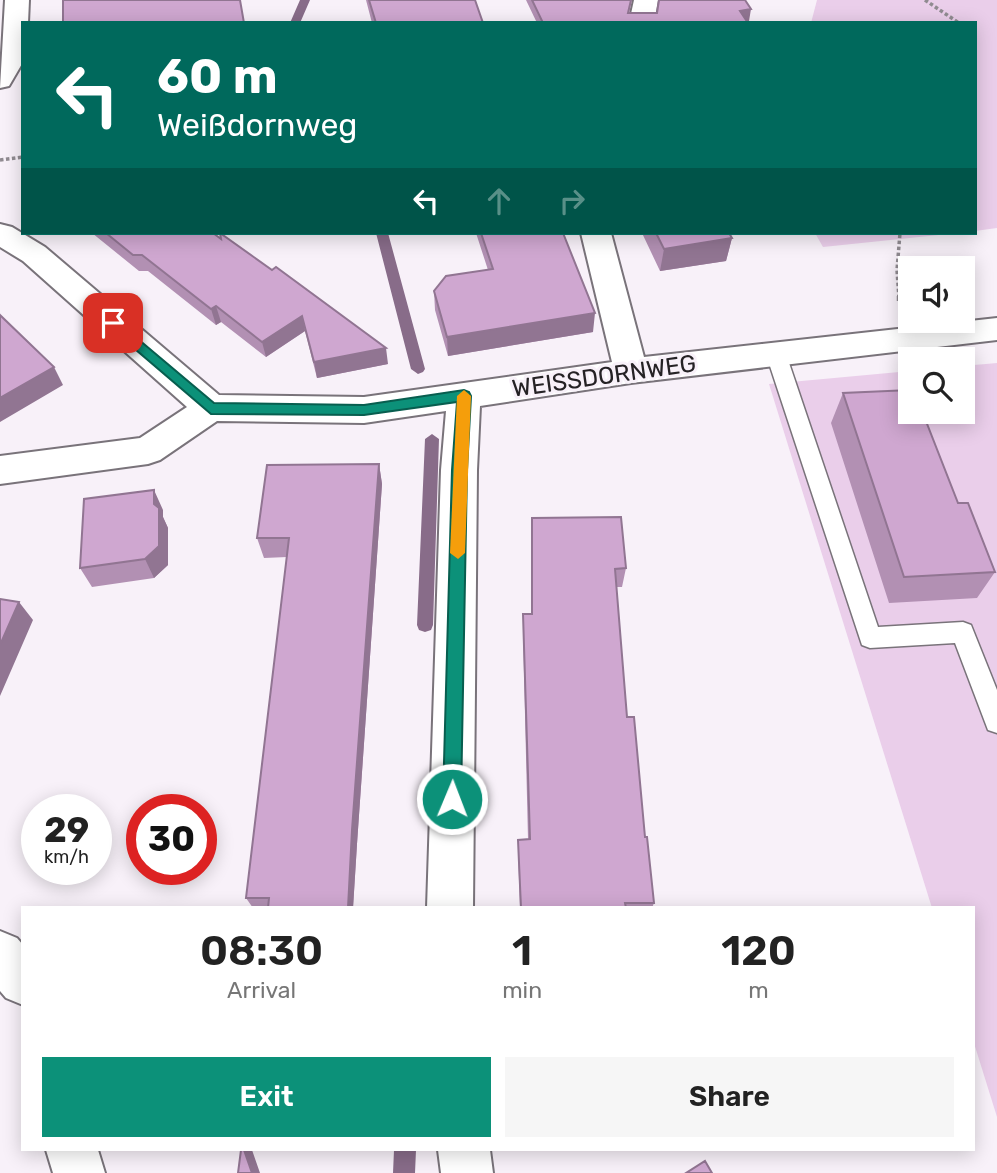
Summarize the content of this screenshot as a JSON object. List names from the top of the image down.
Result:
{
  "streets": {
    "street": ["WEISSDORNWEG"]
  },
  "page": {
    "turn": ["60 m", "Weißdornweg"],
    "speed": "29 km/h",
    "limit": "30",
    "eta": [
      "08:30",
      "Arrival",
      "1",
      "min",
      "120",
      "m"
    ],
    "buttons": ["Exit", "Share"]
  }
}
